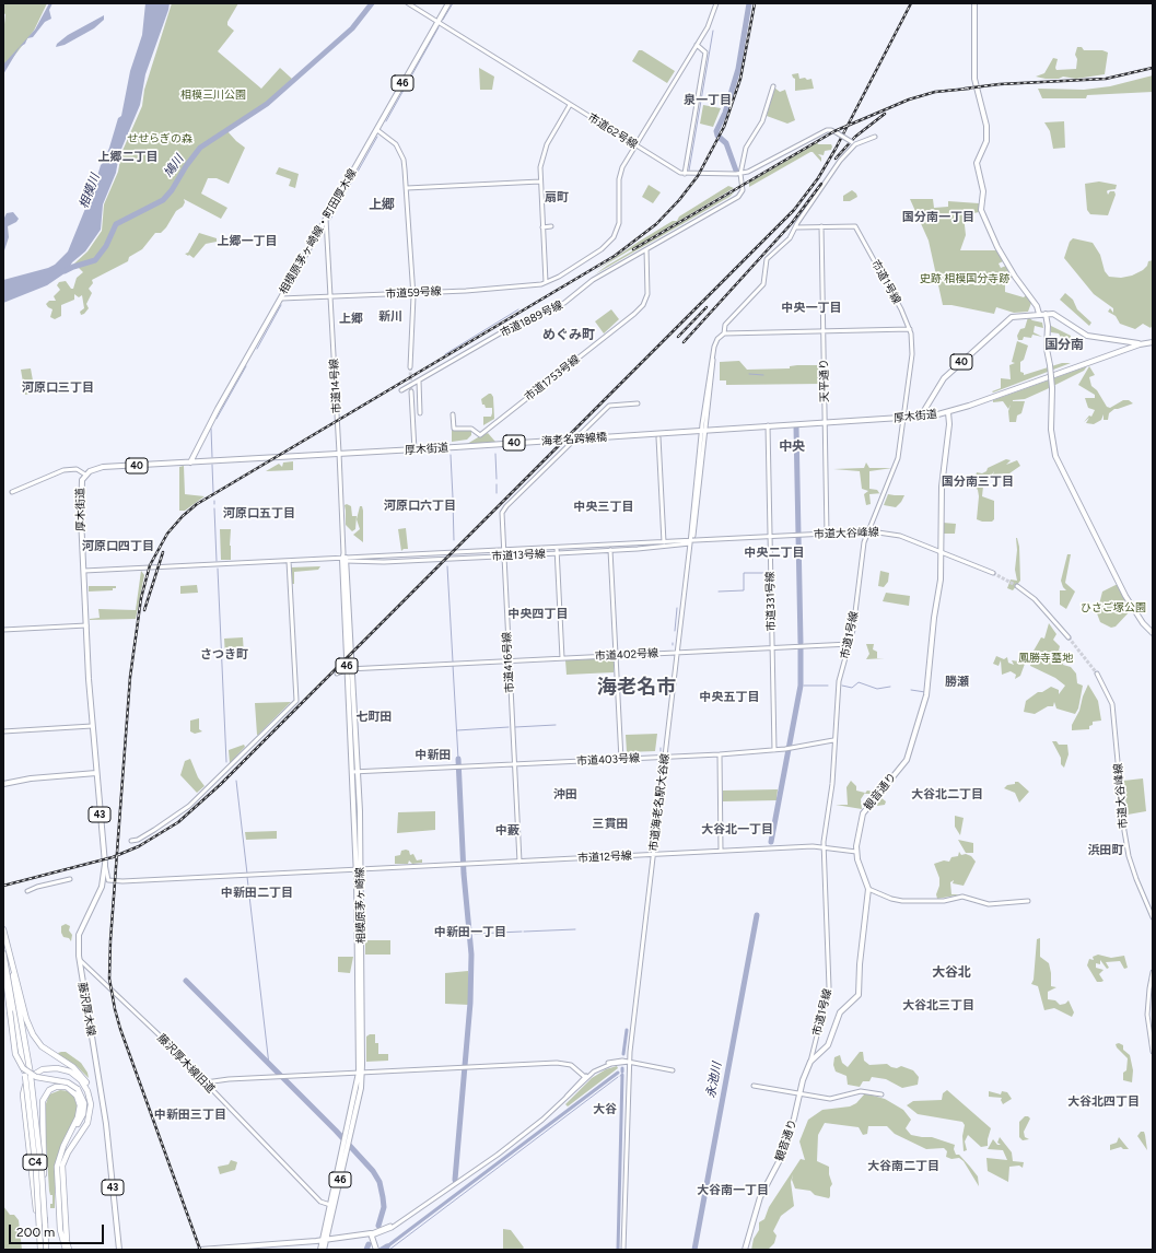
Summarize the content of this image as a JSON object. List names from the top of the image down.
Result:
{
  "streets": {
    "highway": ["C4"],
    "main road": [
      "46",
      "相模原茅ヶ崎線・町田厚木線",
      "40",
      "厚木街道",
      "海老名跨線橋",
      "観音通り",
      "43",
      "相模原茅ヶ崎線",
      "藤沢厚木線"
    ],
    "street": [
      "市道62号線",
      "市道1号線",
      "市道59号線",
      "市道1889号線",
      "市道1753号線",
      "天平通り",
      "市道14号線",
      "市道大谷峰線",
      "市道13号線",
      "市道331号線",
      "市道402号線",
      "市道416号線",
      "市道403号線",
      "市道海老名駅大谷線",
      "市道12号線",
      "藤沢厚木線旧道"
    ]
  },
  "crossings": [
    ["市道62号線", "相模原茅ヶ崎線・町田厚木線"],
    ["相模原茅ヶ崎線・町田厚木線", "市道59号線"],
    ["相模原茅ヶ崎線・町田厚木線", "市道14号線"],
    ["相模原茅ヶ崎線・町田厚木線", "厚木街道"],
    ["市道1号線", "天平通り"],
    ["市道1号線", "厚木街道"],
    ["市道1号線", "市道大谷峰線"],
    ["市道1号線", "市道402号線"],
    ["市道1号線", "市道403号線"],
    ["市道1号線", "観音通り"],
    ["市道1号線", "市道12号線"],
    ["市道59号線", "市道14号線"],
    ["市道1889号線", "市道1753号線"],
    ["40", "厚木街道"],
    ["天平通り", "厚木街道"],
    ["天平通り", "市道大谷峰線"],
    ["市道14号線", "厚木街道"],
    ["市道14号線", "市道13号線"],
    ["市道14号線", "相模原茅ヶ崎線"],
    ["厚木街道", "海老名跨線橋"],
    ["厚木街道", "市道13号線"],
    ["厚木街道", "市道331号線"],
    ["厚木街道", "観音通り"],
    ["厚木街道", "市道海老名駅大谷線"],
    ["厚木街道", "藤沢厚木線"],
    ["市道大谷峰線", "市道13号線"],
    ["市道大谷峰線", "市道331号線"],
    ["市道大谷峰線", "観音通り"],
    ["市道大谷峰線", "市道海老名駅大谷線"],
    ["市道13号線", "市道416号線"],
    ["市道13号線", "市道海老名駅大谷線"],
    ["市道13号線", "相模原茅ヶ崎線"],
    ["市道331号線", "市道402号線"],
    ["市道331号線", "市道403号線"],
    ["市道402号線", "市道416号線"],
    ["市道402号線", "市道海老名駅大谷線"],
    ["市道402号線", "相模原茅ヶ崎線"],
    ["市道416号線", "市道403号線"],
    ["市道416号線", "市道12号線"],
    ["市道403号線", "市道海老名駅大谷線"],
    ["市道403号線", "相模原茅ヶ崎線"],
    ["観音通り", "市道12号線"],
    ["市道海老名駅大谷線", "市道12号線"],
    ["市道12号線", "相模原茅ヶ崎線"],
    ["相模原茅ヶ崎線", "藤沢厚木線旧道"],
    ["藤沢厚木線", "藤沢厚木線旧道"]
  ],
  "districts": [
    "泉一丁目",
    "上郷二丁目",
    "扇町",
    "上郷",
    "国分南一丁目",
    "上郷一丁目",
    "中央一丁目",
    "新川",
    "上郷",
    "めぐみ町",
    "国分南",
    "河原口三丁目",
    "中央",
    "国分南三丁目",
    "河原口六丁目",
    "中央三丁目",
    "河原口五丁目",
    "河原口四丁目",
    "中央二丁目",
    "中央四丁目",
    "さつき町",
    "勝瀬",
    "海老名市",
    "中央五丁目",
    "七町田",
    "中新田",
    "沖田",
    "大谷北二丁目",
    "三貫田",
    "大谷北一丁目",
    "中藪",
    "浜田町",
    "中新田二丁目",
    "中新田一丁目",
    "大谷北",
    "大谷北三丁目",
    "大谷北四丁目",
    "大谷",
    "中新田三丁目",
    "大谷南二丁目",
    "大谷南一丁目"
  ],
  "water": ["鳩川", "相模川", "永池川"],
  "parks": [
    "相模三川公園",
    "せせらぎの森",
    "史跡 相模国分寺跡",
    "ひさご塚公園",
    "鳳勝寺墓地"
  ],
  "scale_bar": "200 m"
}
